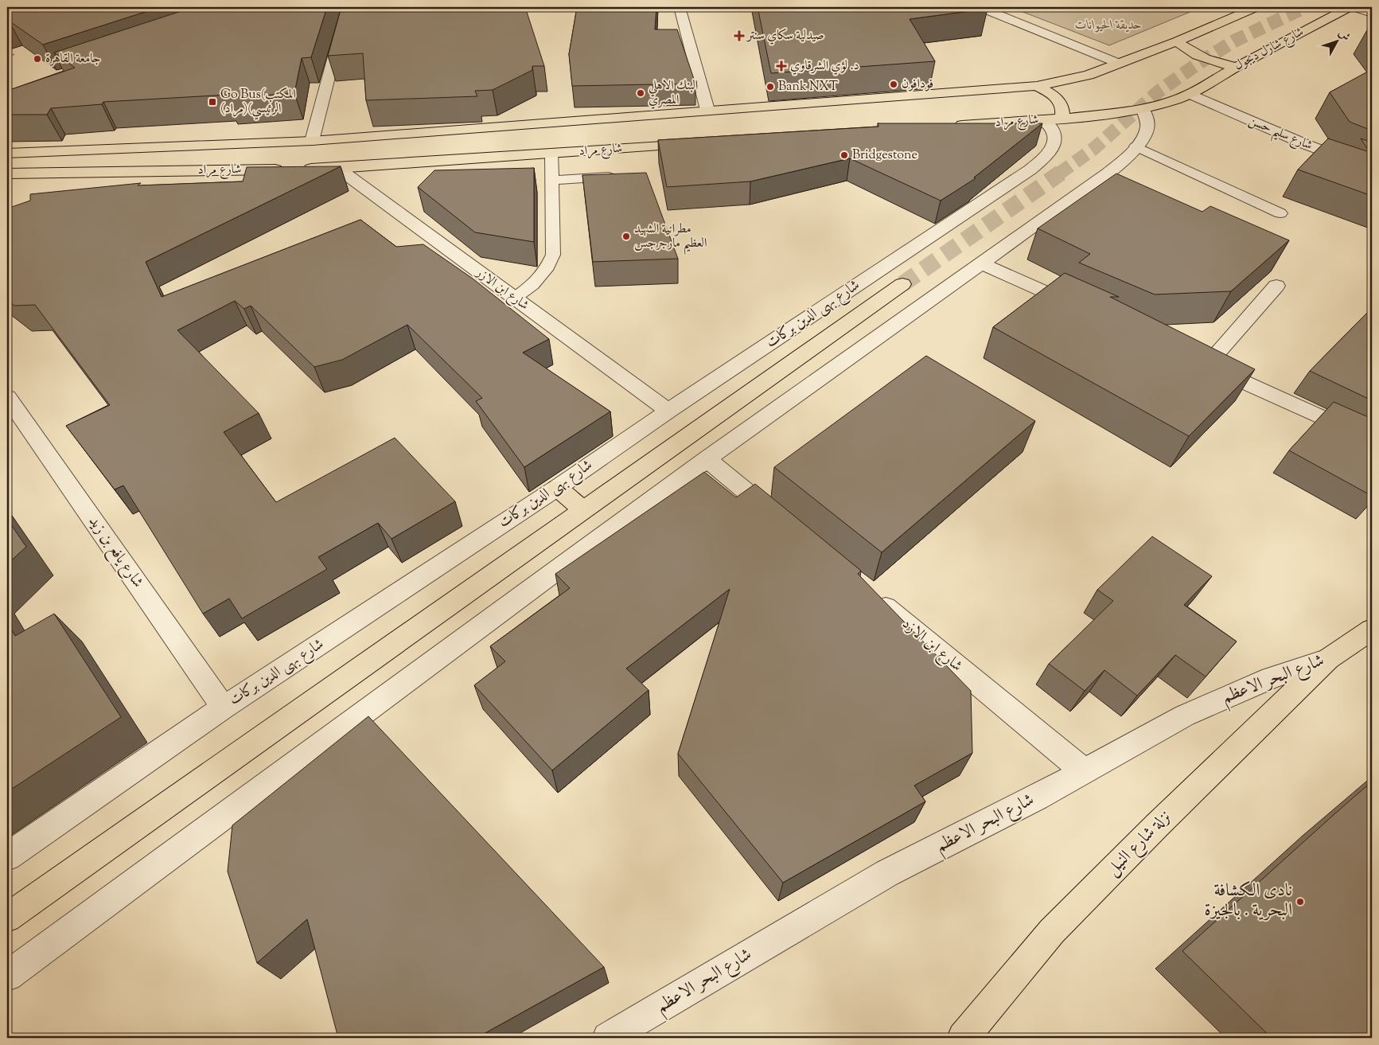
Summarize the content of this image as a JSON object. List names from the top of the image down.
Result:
{
  "streets": {
    "main road": [
      "شارع شارل ديجول",
      "شارع مراد",
      "شارع بهى الدين بركات",
      "شارع البحر الاعظم",
      "نزلة شارع النيل"
    ],
    "street": [
      "شارع سليم حسن",
      "شارع ابن الازر",
      "شارع يافع بن زيد",
      "شارع ابن الازد"
    ]
  },
  "crossings": [
    ["شارع شارل ديجول", "شارع مراد"],
    ["شارع شارل ديجول", "شارع سليم حسن"],
    ["شارع مراد", "شارع سليم حسن"],
    ["شارع مراد", "شارع ابن الازر"],
    ["شارع مراد", "شارع بهى الدين بركات"],
    ["شارع ابن الازر", "شارع بهى الدين بركات"],
    ["شارع بهى الدين بركات", "شارع يافع بن زيد"],
    ["شارع ابن الازد", "شارع البحر الاعظم"],
    ["شارع البحر الاعظم", "نزلة شارع النيل"]
  ],
  "parks": ["حديقة الحيوانات"],
  "places": {
    "health": ["صيدلية سكاي سنتر", "د. لؤي الشرقاوي"],
    "other": [
      "جامعة القاهرة",
      "فودافون",
      "Bank NXT",
      "البنك الاهلي المصري",
      "Bridgestone",
      "مطرانية الشهيد العظيم مارجرجس",
      "نادى الكشافة البحرية . بالجيزة"
    ],
    "transit": ["Go Bus(المكتب الرئيسي)(مراد)"]
  },
  "north": "top right"
}
